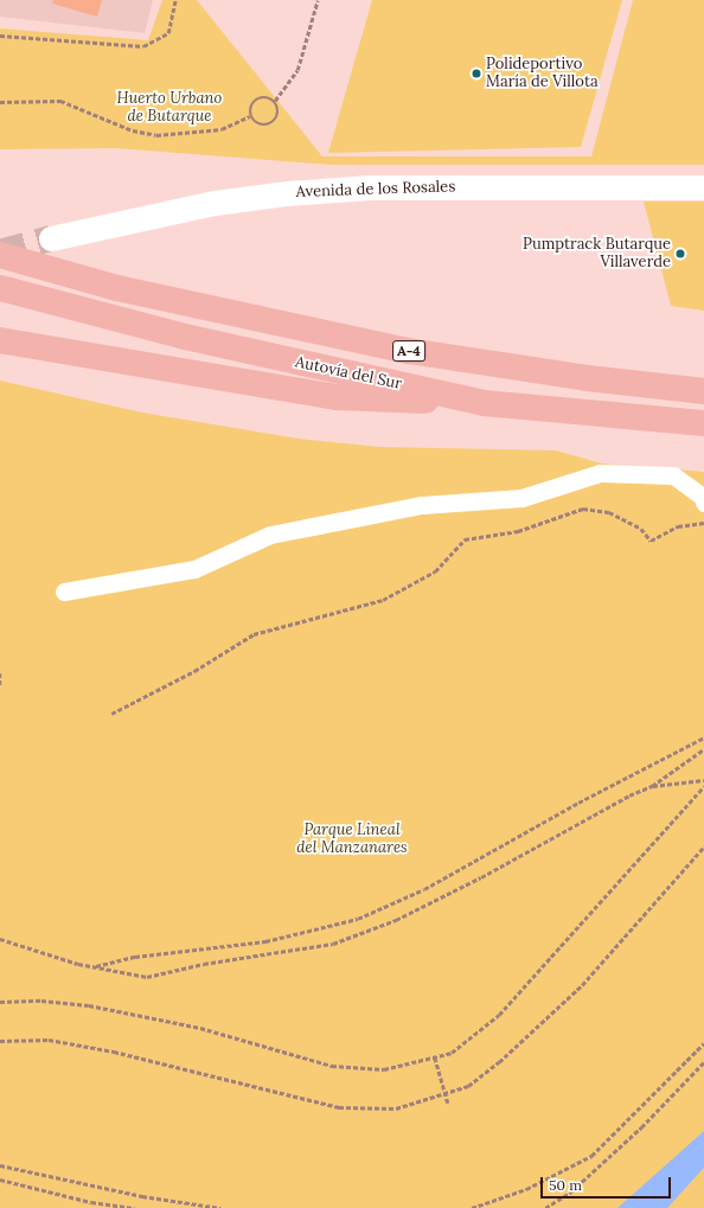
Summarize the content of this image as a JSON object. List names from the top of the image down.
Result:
{
  "streets": {
    "highway": ["A-4", "Autovía del Sur"],
    "street": ["Avenida de los Rosales"]
  },
  "parks": ["Huerto Urbano de Butarque", "Parque Lineal del Manzanares"],
  "places": ["Polideportivo María de Villota", "Pumptrack Butarque Villaverde"],
  "scale_bar": "50 m"
}
